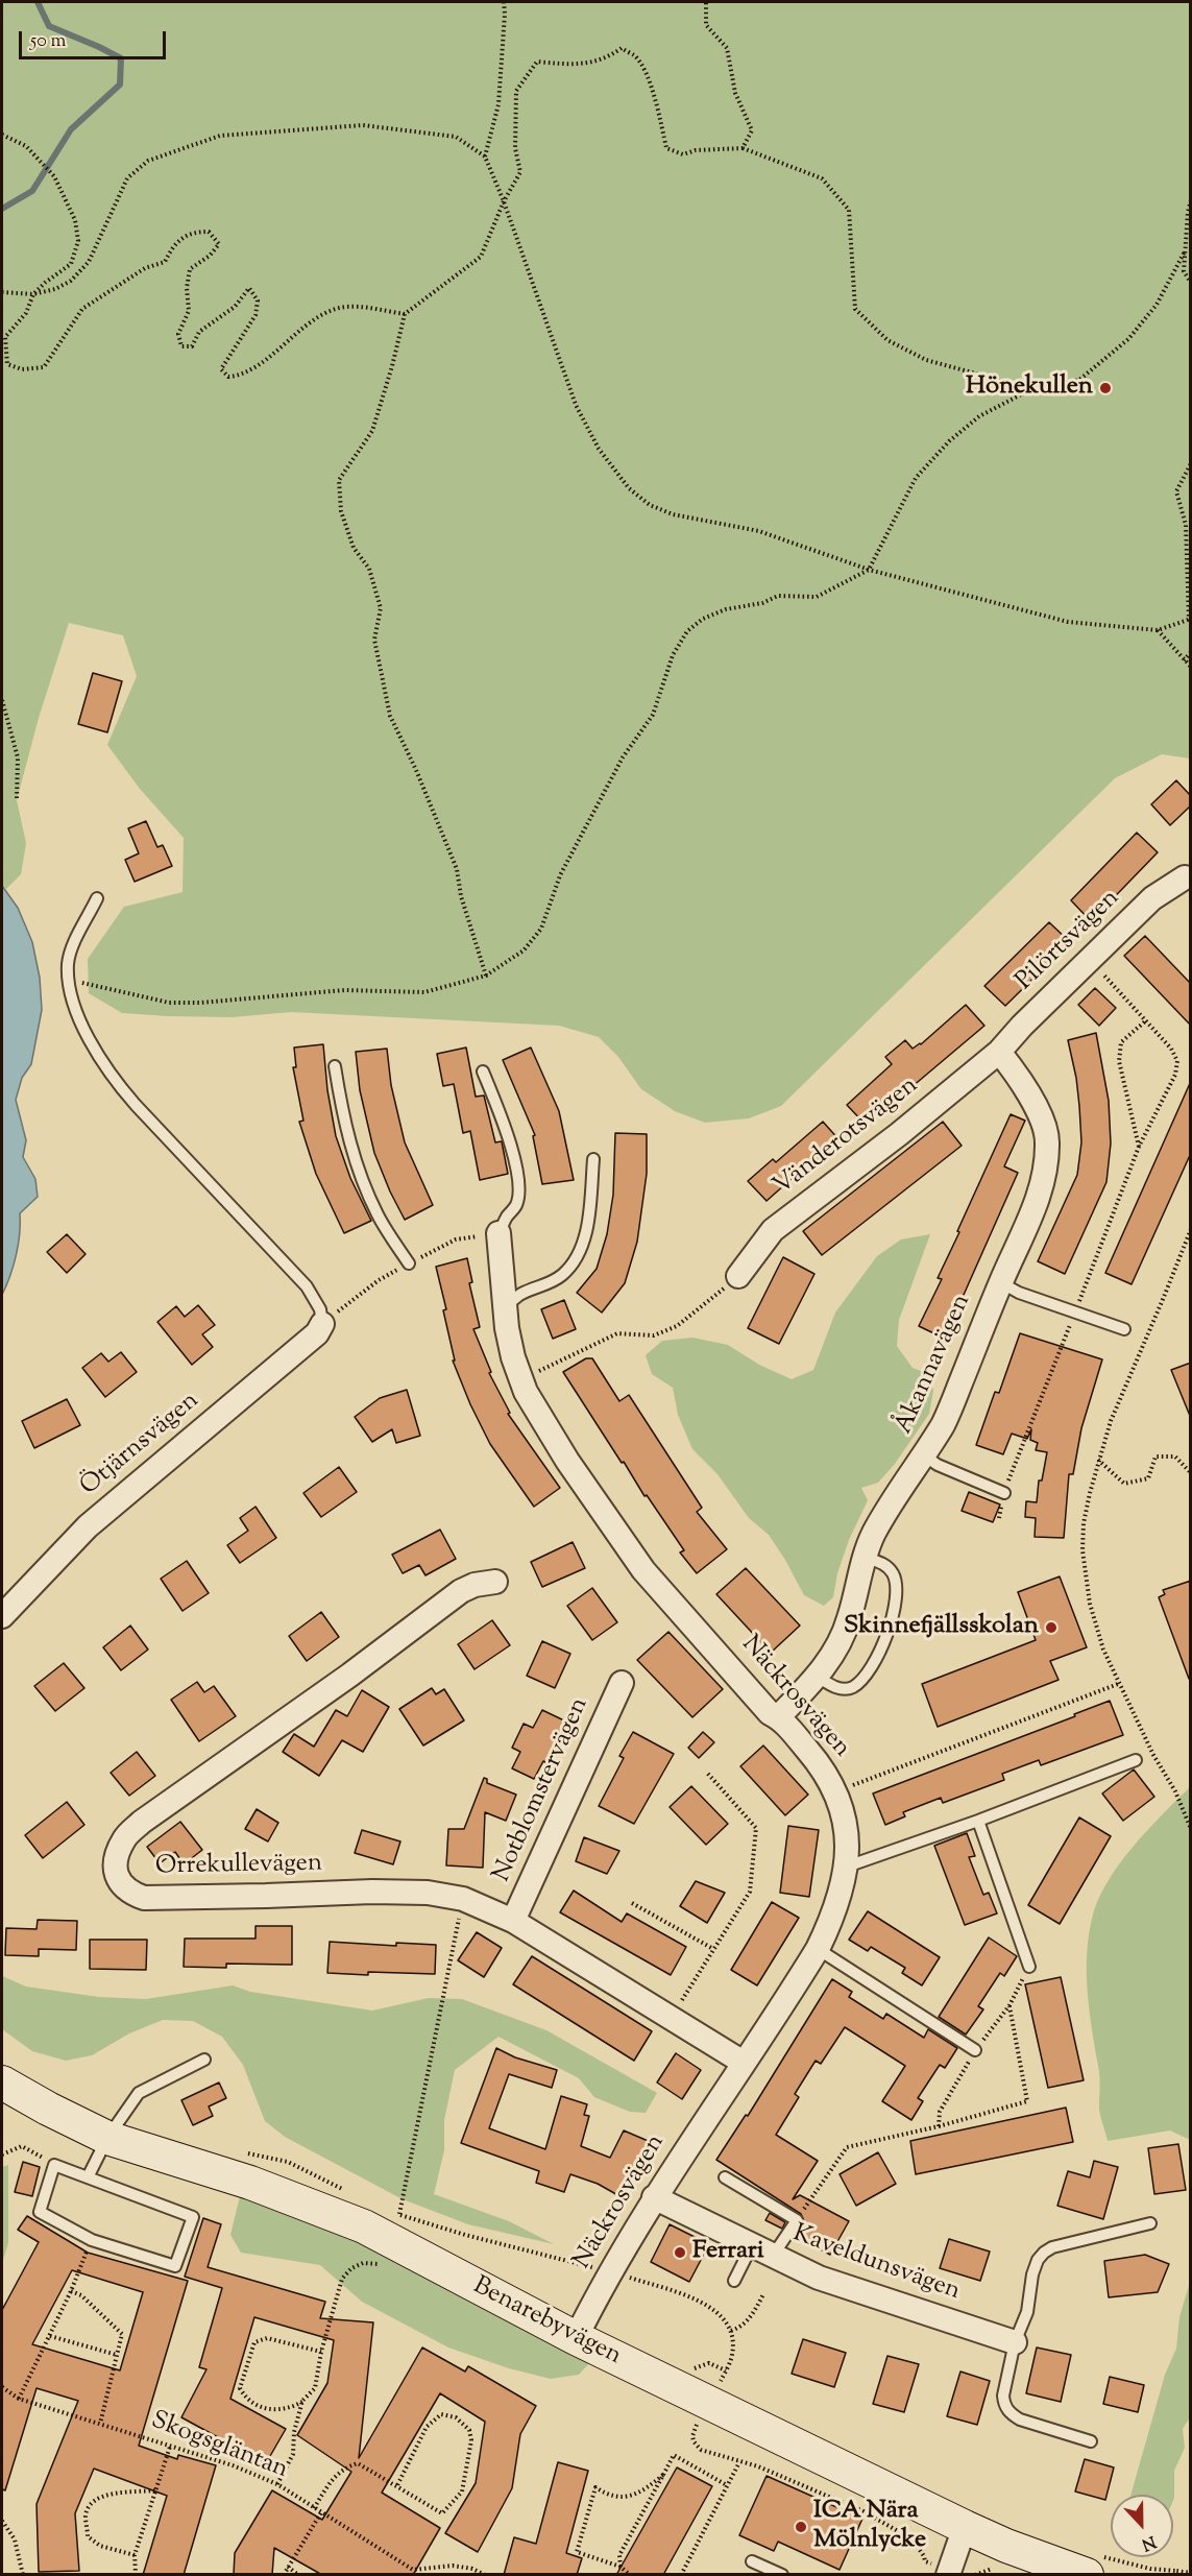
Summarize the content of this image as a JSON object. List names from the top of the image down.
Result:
{
  "streets": {
    "street": [
      "Pilörtsvägen",
      "Vänderotsvägen",
      "Åkannavägen",
      "Ötjärnsvägen",
      "Näckrosvägen",
      "Notblomstervägen",
      "Orrekullevägen",
      "Kaveldunsvägen",
      "Benarebyvägen"
    ],
    "path": ["Skogsgläntan"]
  },
  "crossings": [
    ["Pilörtsvägen", "Vänderotsvägen"],
    ["Pilörtsvägen", "Åkannavägen"],
    ["Vänderotsvägen", "Åkannavägen"],
    ["Åkannavägen", "Näckrosvägen"],
    ["Näckrosvägen", "Orrekullevägen"],
    ["Näckrosvägen", "Kaveldunsvägen"],
    ["Näckrosvägen", "Benarebyvägen"],
    ["Notblomstervägen", "Orrekullevägen"]
  ],
  "places": [
    "Hönekullen",
    "Skinnefjällsskolan",
    "Ferrari",
    "ICA Nära Mölnlycke"
  ],
  "scale_bar": "50 m",
  "north": "bottom"
}
